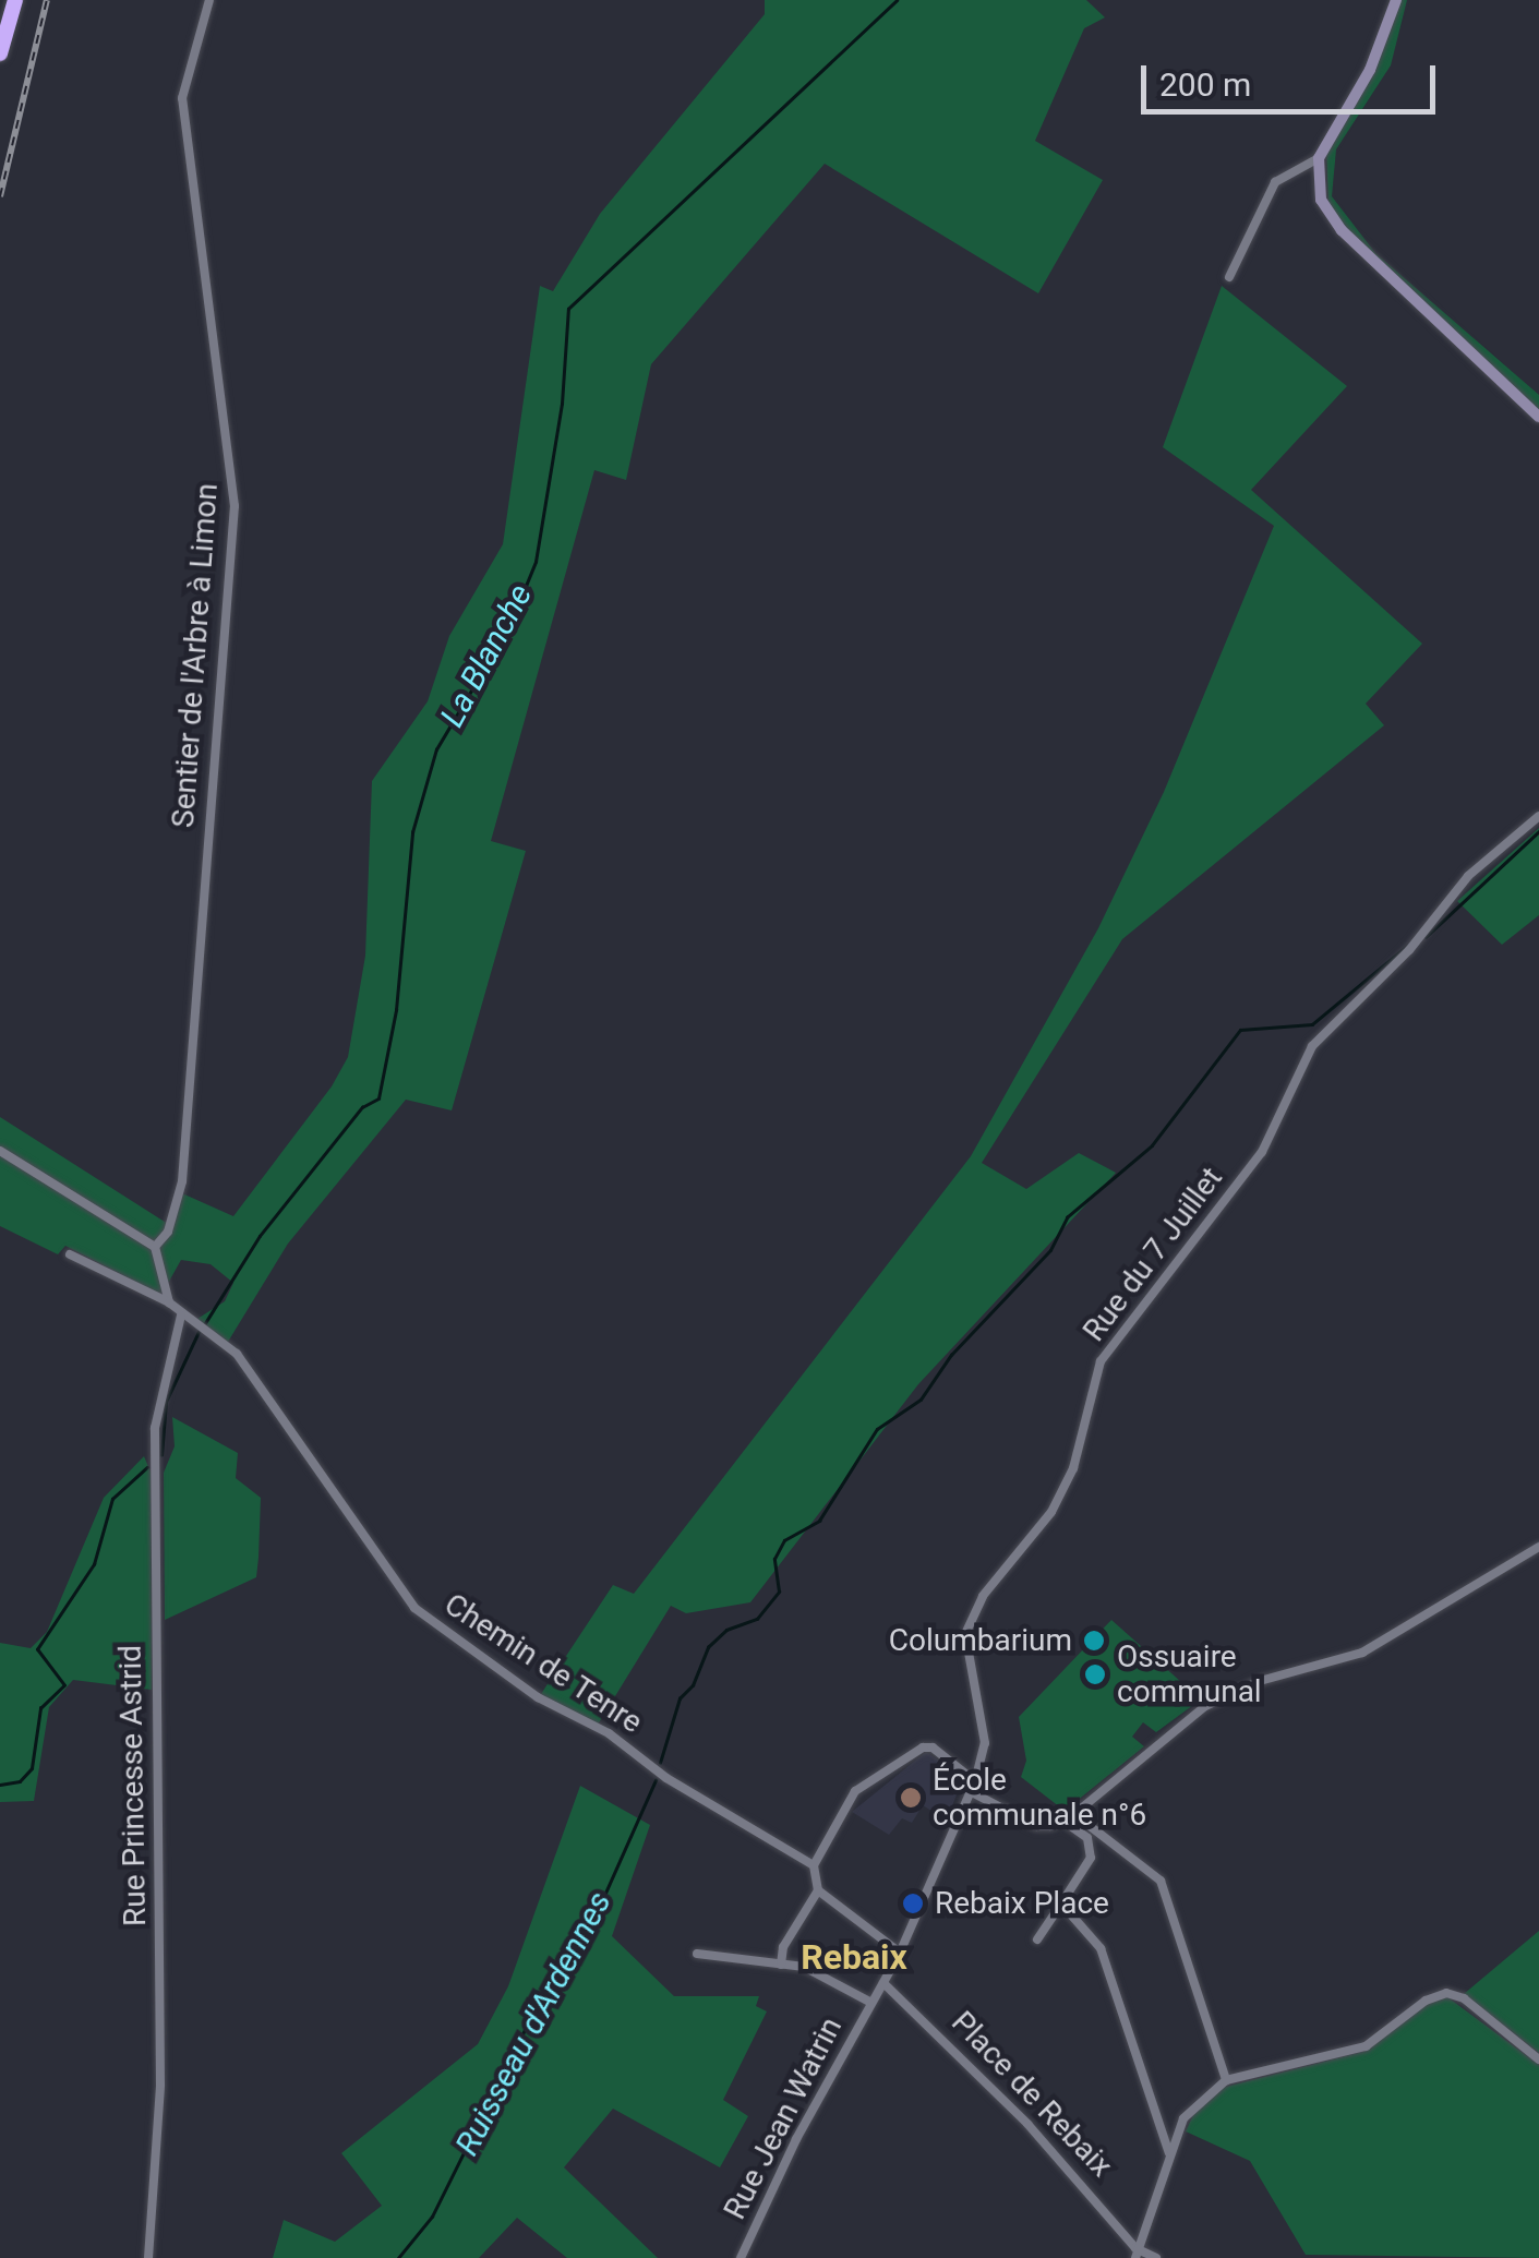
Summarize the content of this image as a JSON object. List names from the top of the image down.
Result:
{
  "streets": {
    "street": [
      "Sentier de l'Arbre à Limon",
      "Rue du 7 Juillet",
      "Chemin de Tenre",
      "Rue Princesse Astrid",
      "Place de Rebaix",
      "Rue Jean Watrin"
    ]
  },
  "crossings": [
    ["Sentier de l'Arbre à Limon", "Chemin de Tenre"],
    ["Chemin de Tenre", "Rue Princesse Astrid"]
  ],
  "districts": ["Rebaix"],
  "water": ["La Blanche", "Ruisseau d'Ardennes"],
  "places": [
    "Columbarium",
    "Ossuaire communal",
    "École communale n°6",
    "Rebaix Place"
  ],
  "scale_bar": "200 m"
}
